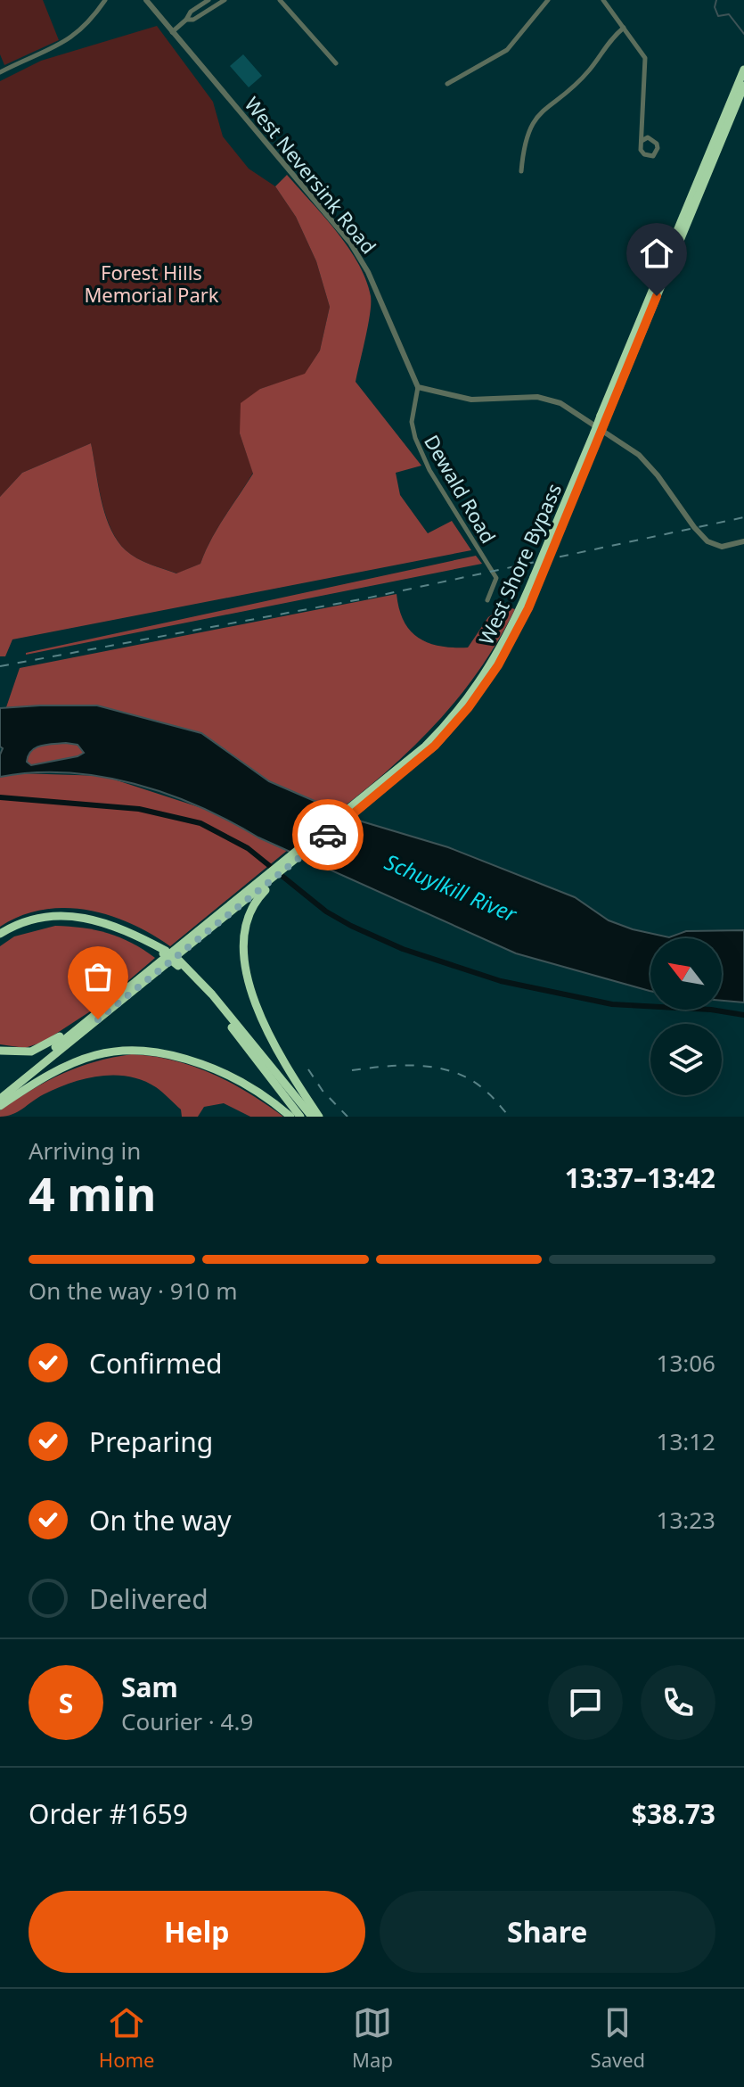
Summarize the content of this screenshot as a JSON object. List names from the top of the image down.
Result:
{
  "streets": {
    "highway": ["West Shore Bypass"],
    "street": ["West Neversink Road", "Dewald Road"]
  },
  "crossings": [
    ["West Neversink Road", "Dewald Road"]
  ],
  "water": ["Schuylkill River"],
  "parks": ["Forest Hills Memorial Park"],
  "north": "top left",
  "page": {
    "heading": ["4 min", "Arriving in", "13:37–13:42"],
    "panel": [
      "Sam",
      "Courier · 4.9",
      "Order #1659",
      "$38.73"
    ],
    "bar": "On the way · 910 m",
    "list": [
      ["Confirmed", "13:06"],
      ["Preparing", "13:12"],
      ["On the way", "13:23"],
      "Delivered"
    ],
    "round": "S",
    "buttons": ["Help", "Share"],
    "tabs": ["Home", "Map", "Saved"]
  }
}
